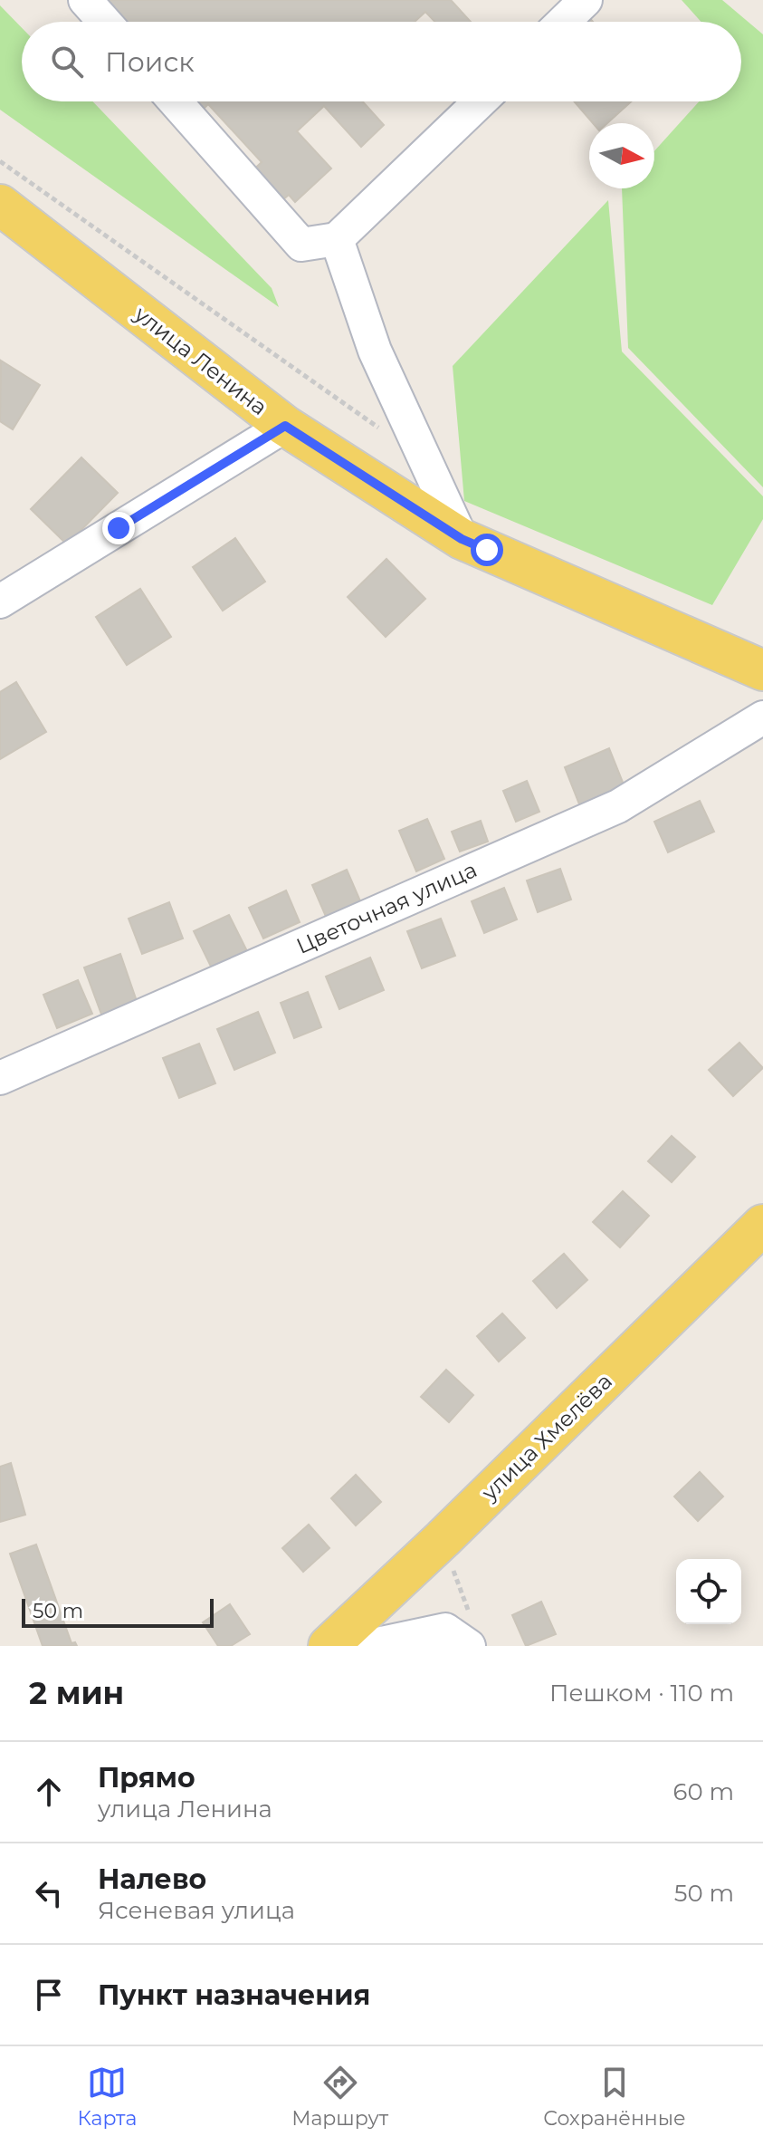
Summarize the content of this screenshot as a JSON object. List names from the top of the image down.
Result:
{
  "streets": {
    "main road": ["улица Ленина", "улица Хмелёва"],
    "street": ["Цветочная улица"]
  },
  "scale_bar": "50 m",
  "north": "right",
  "page": {
    "search": "Поиск",
    "scale": "50 m",
    "heading": ["2 мин", "Пешком · 110 m"],
    "list": [
      ["Прямо", "улица Ленина", "60 m"],
      ["Налево", "Ясеневая улица", "50 m"],
      "Пункт назначения"
    ],
    "nav": ["Карта", "Маршрут", "Сохранённые"]
  }
}
